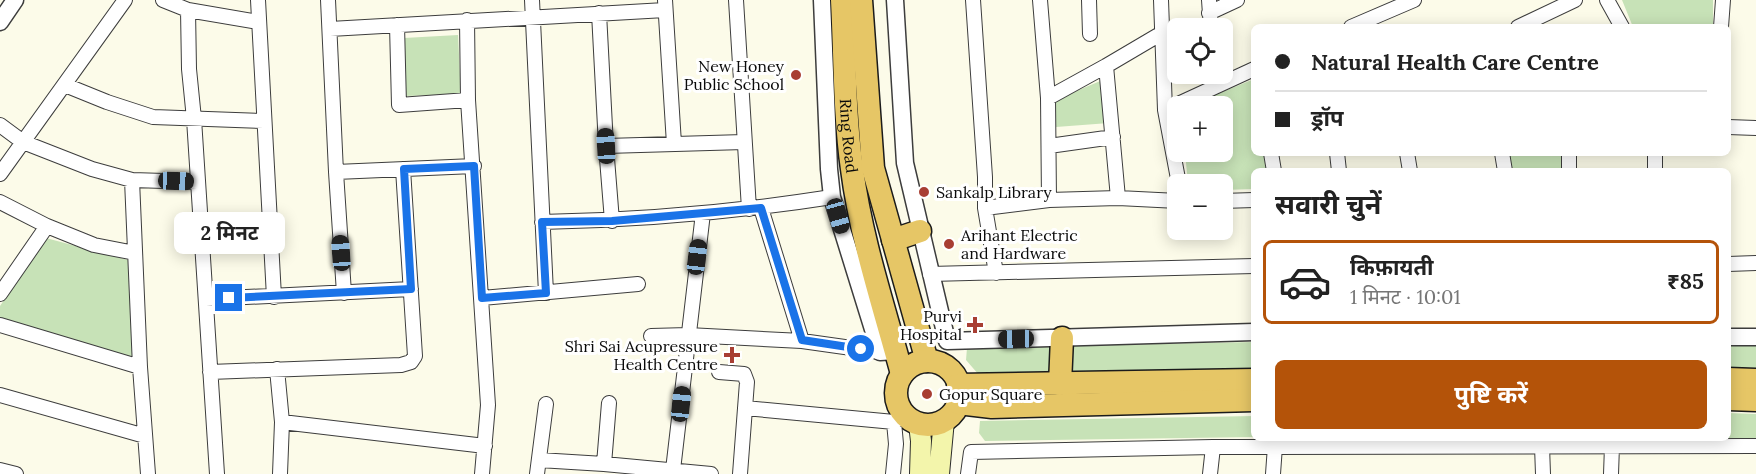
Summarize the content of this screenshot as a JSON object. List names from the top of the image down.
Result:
{
  "streets": {
    "highway": ["Ring Road"]
  },
  "places": {
    "other": [
      "New Honey Public School",
      "Sankalp Library",
      "Arihant Electric and Hardware",
      "Gopur Square"
    ],
    "health": ["Purvi Hospital", "Shri Sai Acupressure Health Centre"]
  },
  "page": {
    "map_buttons": ["+", "−"],
    "banner": ["Natural Health Care Centre", "ड्रॉप"],
    "heading": "सवारी चुनें",
    "bubble": "2 मिनट",
    "list": [
      {
        "name": "किफ़ायती",
        "note": "1 मिनट · 10:01",
        "value": "₹85"
      }
    ],
    "buttons": "पुष्टि करें"
  }
}
